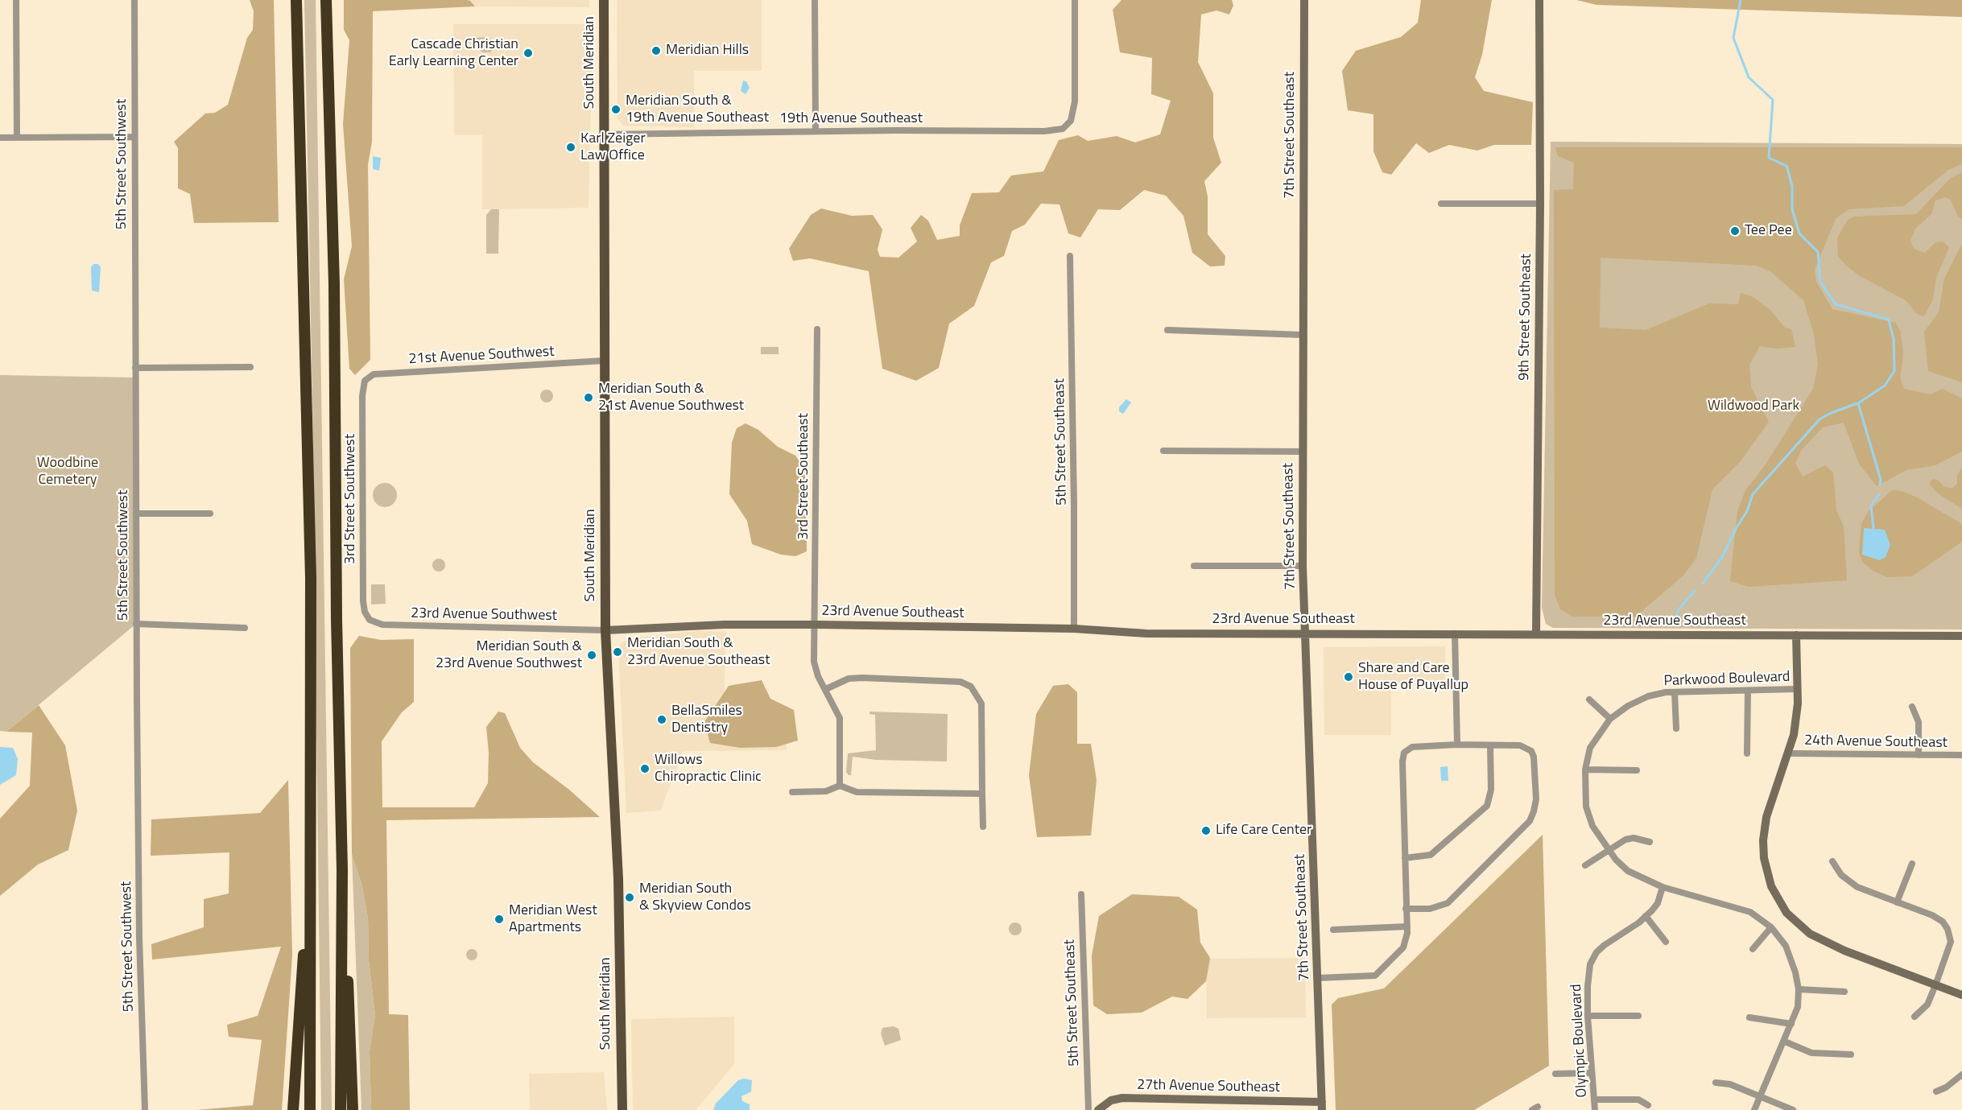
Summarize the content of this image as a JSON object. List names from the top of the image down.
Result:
{
  "streets": {
    "main road": ["South Meridian"],
    "street": [
      "19th Avenue Southeast",
      "7th Street Southeast",
      "5th Street Southwest",
      "9th Street Southeast",
      "21st Avenue Southwest",
      "5th Street Southeast",
      "3rd Street Southeast",
      "3rd Street Southwest",
      "23rd Avenue Southeast",
      "23rd Avenue Southwest",
      "Parkwood Boulevard",
      "24th Avenue Southeast",
      "Olympic Boulevard",
      "27th Avenue Southeast"
    ]
  },
  "crossings": [
    ["South Meridian", "19th Avenue Southeast"],
    ["South Meridian", "21st Avenue Southwest"],
    ["South Meridian", "23rd Avenue Southeast"],
    ["South Meridian", "23rd Avenue Southwest"],
    ["7th Street Southeast", "23rd Avenue Southeast"],
    ["7th Street Southeast", "27th Avenue Southeast"],
    ["9th Street Southeast", "23rd Avenue Southeast"],
    ["21st Avenue Southwest", "3rd Street Southwest"],
    ["5th Street Southeast", "23rd Avenue Southeast"],
    ["3rd Street Southeast", "23rd Avenue Southeast"],
    ["3rd Street Southwest", "23rd Avenue Southwest"],
    ["23rd Avenue Southeast", "23rd Avenue Southwest"],
    ["Parkwood Boulevard", "Olympic Boulevard"]
  ],
  "parks": ["Wildwood Park", "Woodbine Cemetery"],
  "places": [
    "Meridian Hills",
    "Cascade Christian Early Learning Center",
    "Meridian South & 19th Avenue Southeast",
    "Karl Zeiger Law Office",
    "Tee Pee",
    "Meridian South & 21st Avenue Southwest",
    "Meridian South & 23rd Avenue Southeast",
    "Meridian South & 23rd Avenue Southwest",
    "Share and Care House of Puyallup",
    "BellaSmiles Dentistry",
    "Willows Chiropractic Clinic",
    "Life Care Center",
    "Meridian South & Skyview Condos",
    "Meridian West Apartments"
  ]
}
